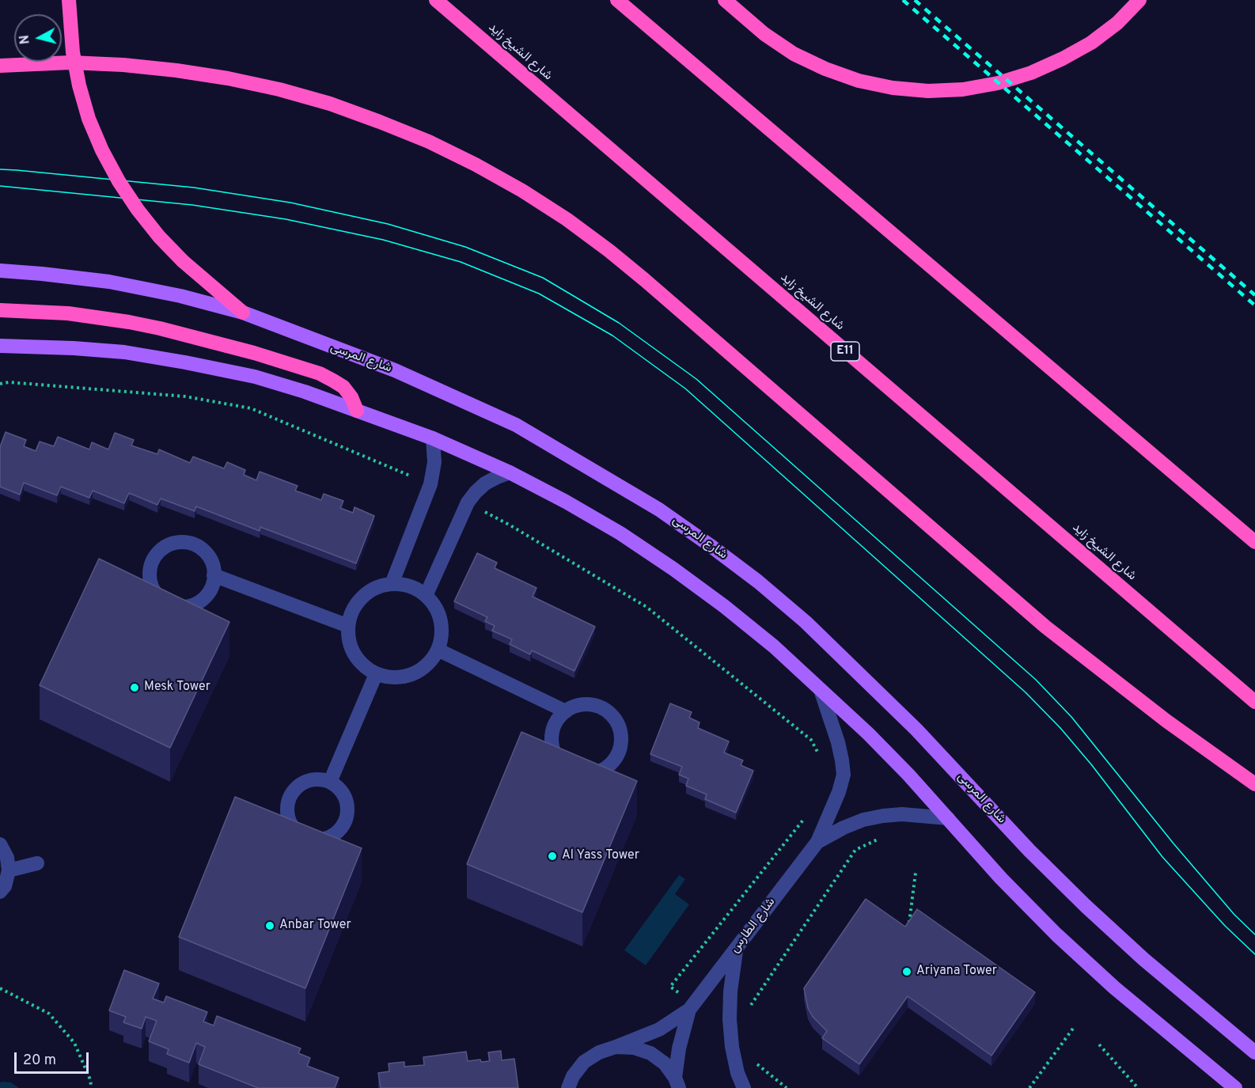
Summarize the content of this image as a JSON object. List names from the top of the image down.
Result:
{
  "streets": {
    "highway": ["شارع الشيخ زايد", "E11"],
    "main road": ["شارع المرسى"],
    "street": ["شارع الطارس"]
  },
  "places": [
    "Mesk Tower",
    "Al Yass Tower",
    "Anbar Tower",
    "Ariyana Tower"
  ],
  "scale_bar": "20 m",
  "north": "left"
}
